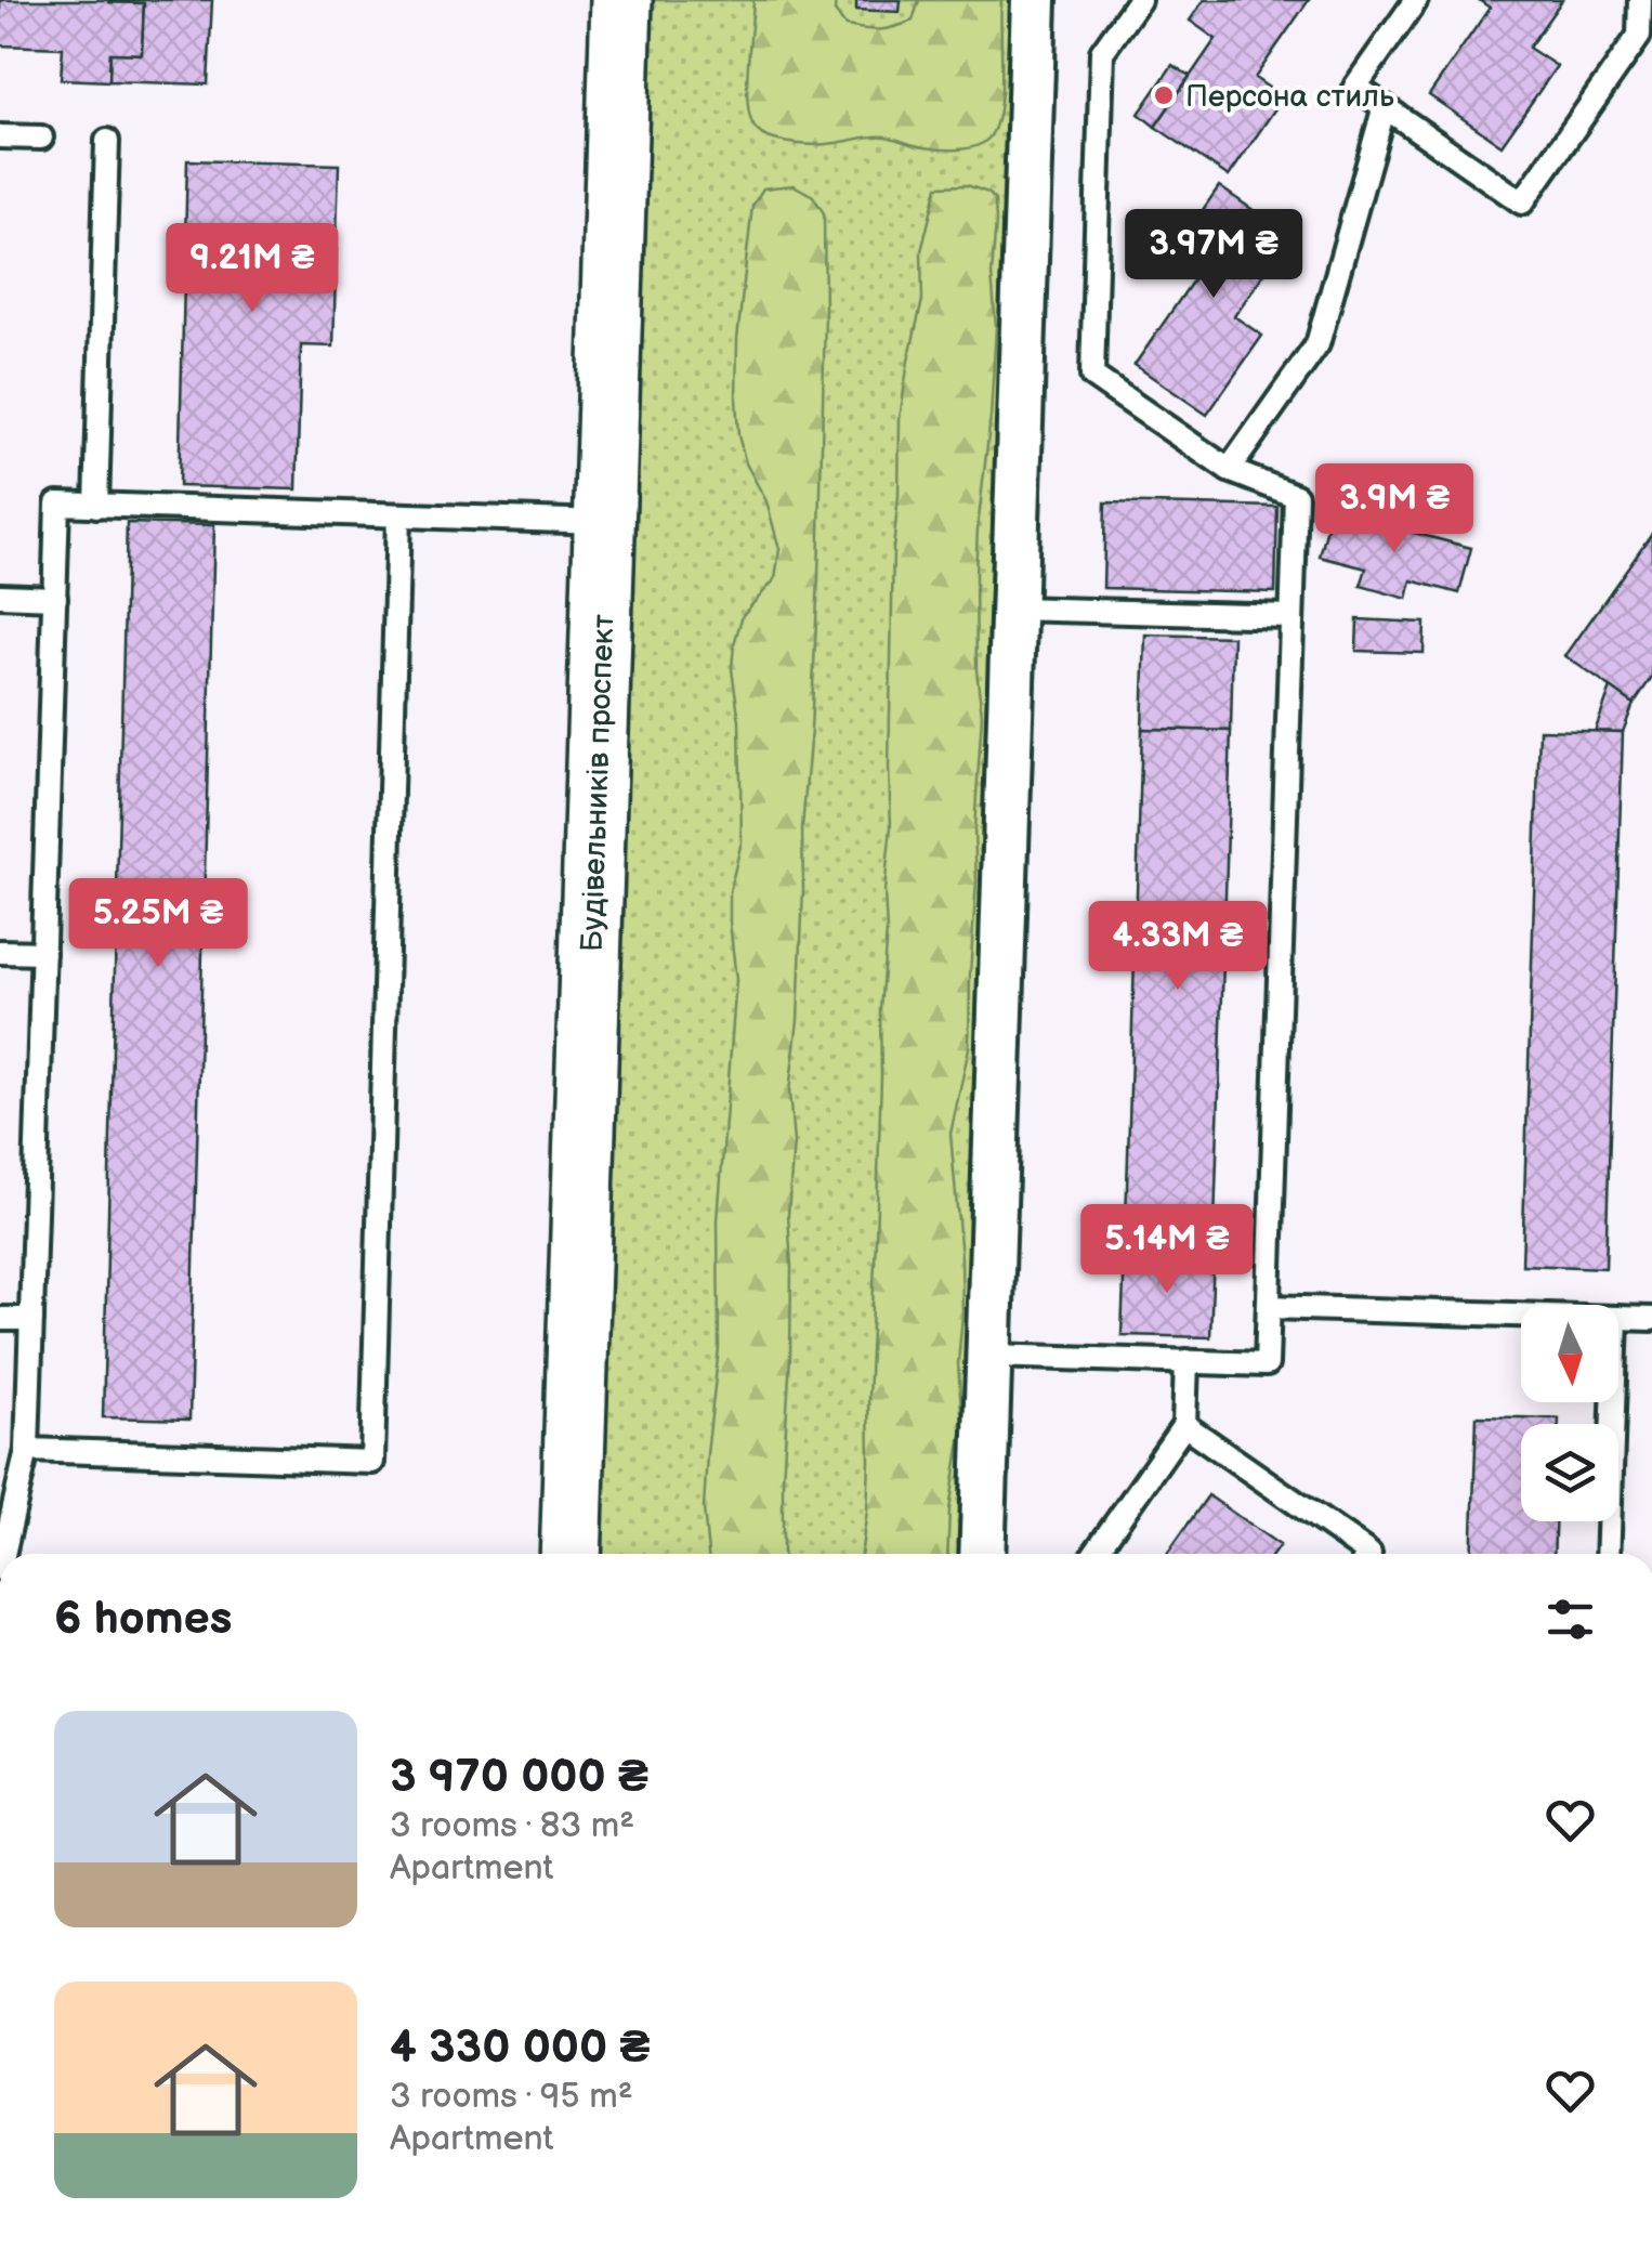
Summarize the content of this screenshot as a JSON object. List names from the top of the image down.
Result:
{
  "streets": {
    "main road": ["Будівельників проспект"]
  },
  "places": ["Персона стиль"],
  "north": "bottom",
  "page": {
    "price": [
      "3.97M ₴",
      "9.21M ₴",
      "3.9M ₴",
      "5.25M ₴",
      "4.33M ₴",
      "5.14M ₴"
    ],
    "heading": "6 homes",
    "list": [
      {
        "name": "3 970 000 ₴",
        "note": "3 rooms · 83 m² · Apartment"
      },
      {
        "name": "4 330 000 ₴",
        "note": "3 rooms · 95 m² · Apartment"
      }
    ]
  }
}
